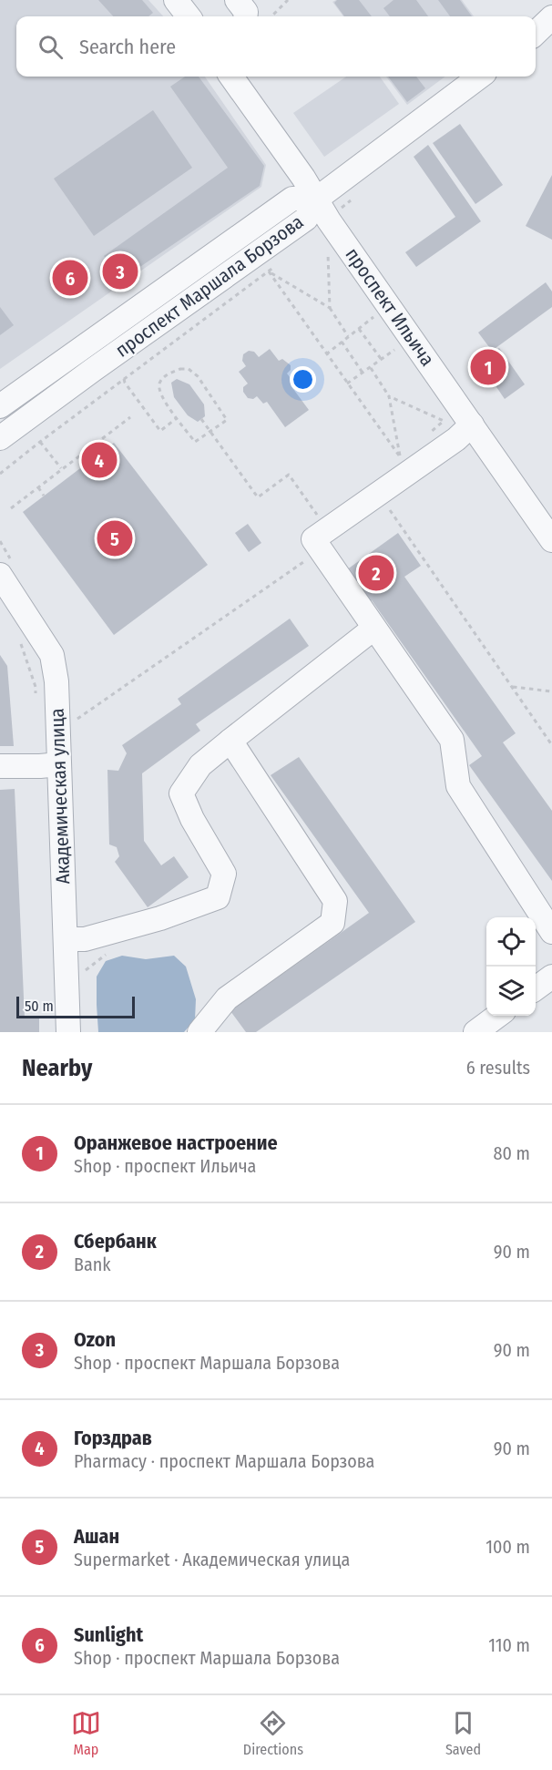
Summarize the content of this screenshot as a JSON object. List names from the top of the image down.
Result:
{
  "streets": {
    "street": ["проспект Маршала Борзова", "проспект Ильича", "Академическая улица"]
  },
  "crossings": [
    ["проспект Маршала Борзова", "проспект Ильича"]
  ],
  "scale_bar": "50 m",
  "page": {
    "search": "Search here",
    "pins": [
      "3",
      "6",
      "1",
      "4",
      "5",
      "2"
    ],
    "scale": "50 m",
    "heading": ["Nearby", "6 results"],
    "list": [
      {
        "mark": "1",
        "name": "Оранжевое настроение",
        "note": "Shop · проспект Ильича",
        "value": "80 m"
      },
      {
        "mark": "2",
        "name": "Сбербанк",
        "note": "Bank",
        "value": "90 m"
      },
      {
        "mark": "3",
        "name": "Ozon",
        "note": "Shop · проспект Маршала Борзова",
        "value": "90 m"
      },
      {
        "mark": "4",
        "name": "Горздрав",
        "note": "Pharmacy · проспект Маршала Борзова",
        "value": "90 m"
      },
      {
        "mark": "5",
        "name": "Ашан",
        "note": "Supermarket · Академическая улица",
        "value": "100 m"
      },
      {
        "mark": "6",
        "name": "Sunlight",
        "note": "Shop · проспект Маршала Борзова",
        "value": "110 m"
      }
    ],
    "nav": ["Map", "Directions", "Saved"]
  }
}
